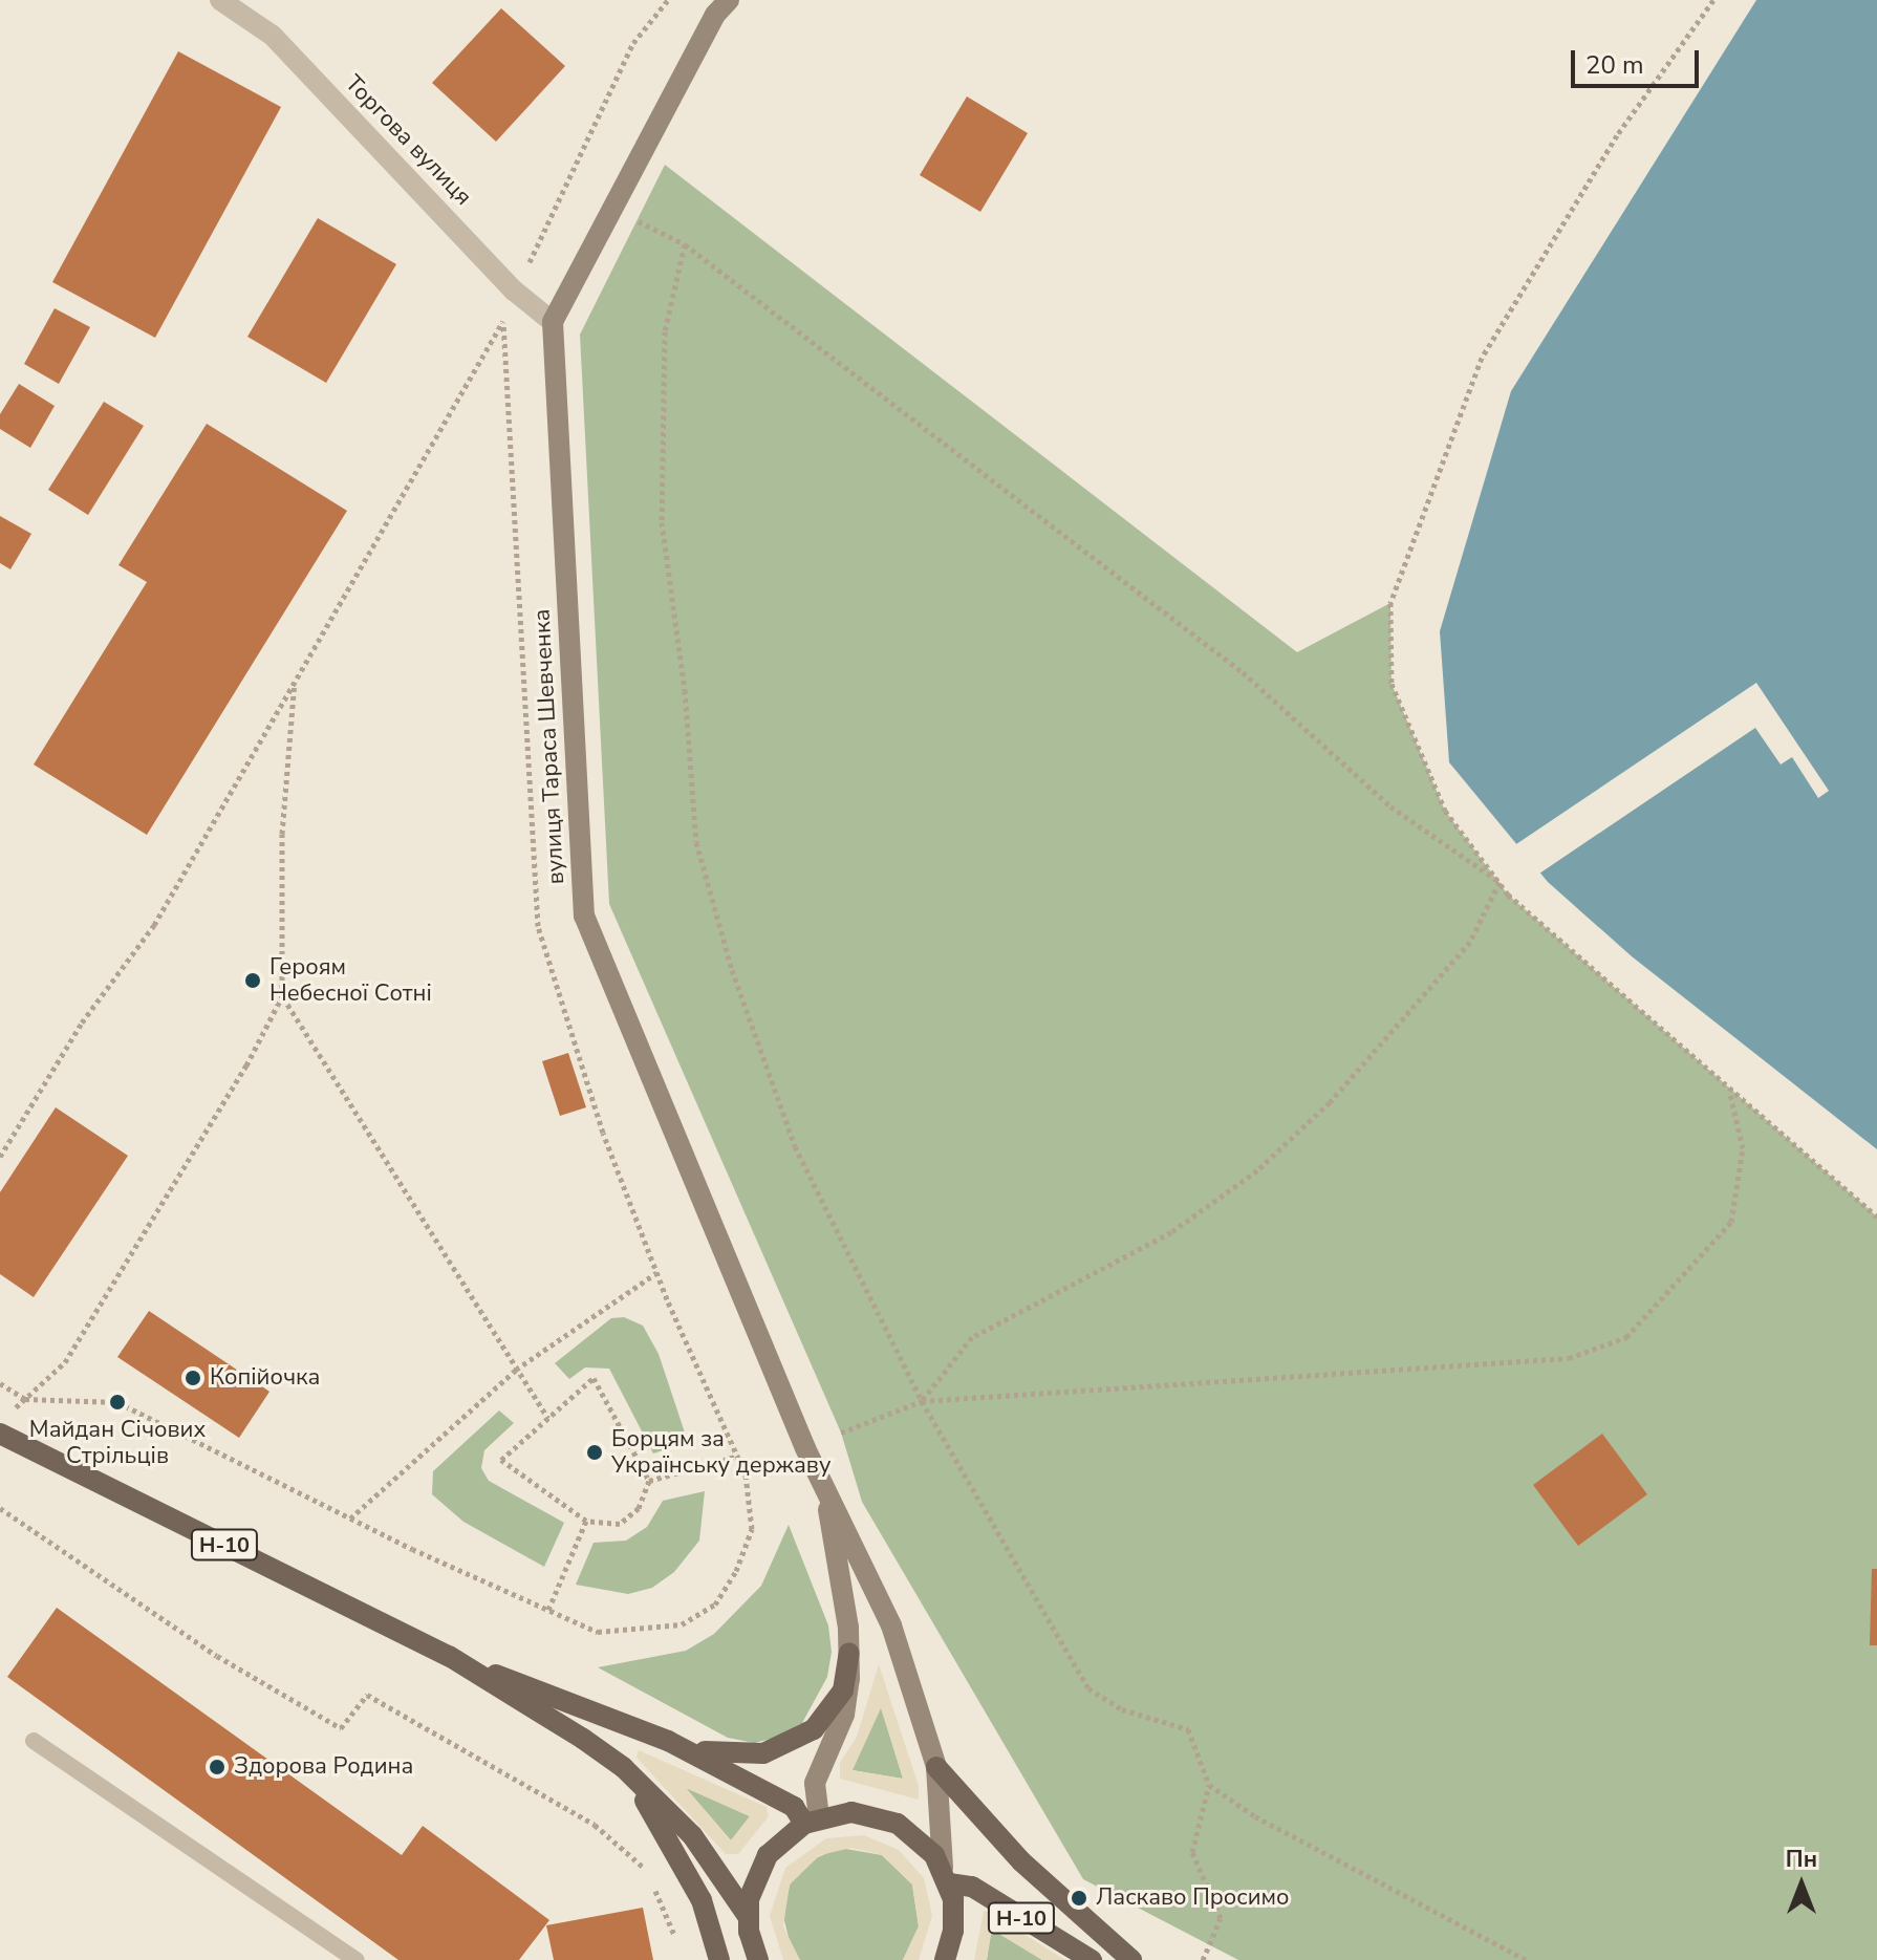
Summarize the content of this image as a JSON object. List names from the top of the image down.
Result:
{
  "streets": {
    "main road": ["Н-10"],
    "street": ["Торгова вулиця", "вулиця Тараса Шевченка"]
  },
  "crossings": [
    ["Торгова вулиця", "вулиця Тараса Шевченка"],
    ["вулиця Тараса Шевченка", "Н-10"]
  ],
  "places": [
    "Героям Небесної Сотні",
    "Копійочка",
    "Майдан Січових Стрільців",
    "Борцям за Українську державу",
    "Здорова Родина",
    "Ласкаво Просимо"
  ],
  "scale_bar": "20 m",
  "north": "top"
}
